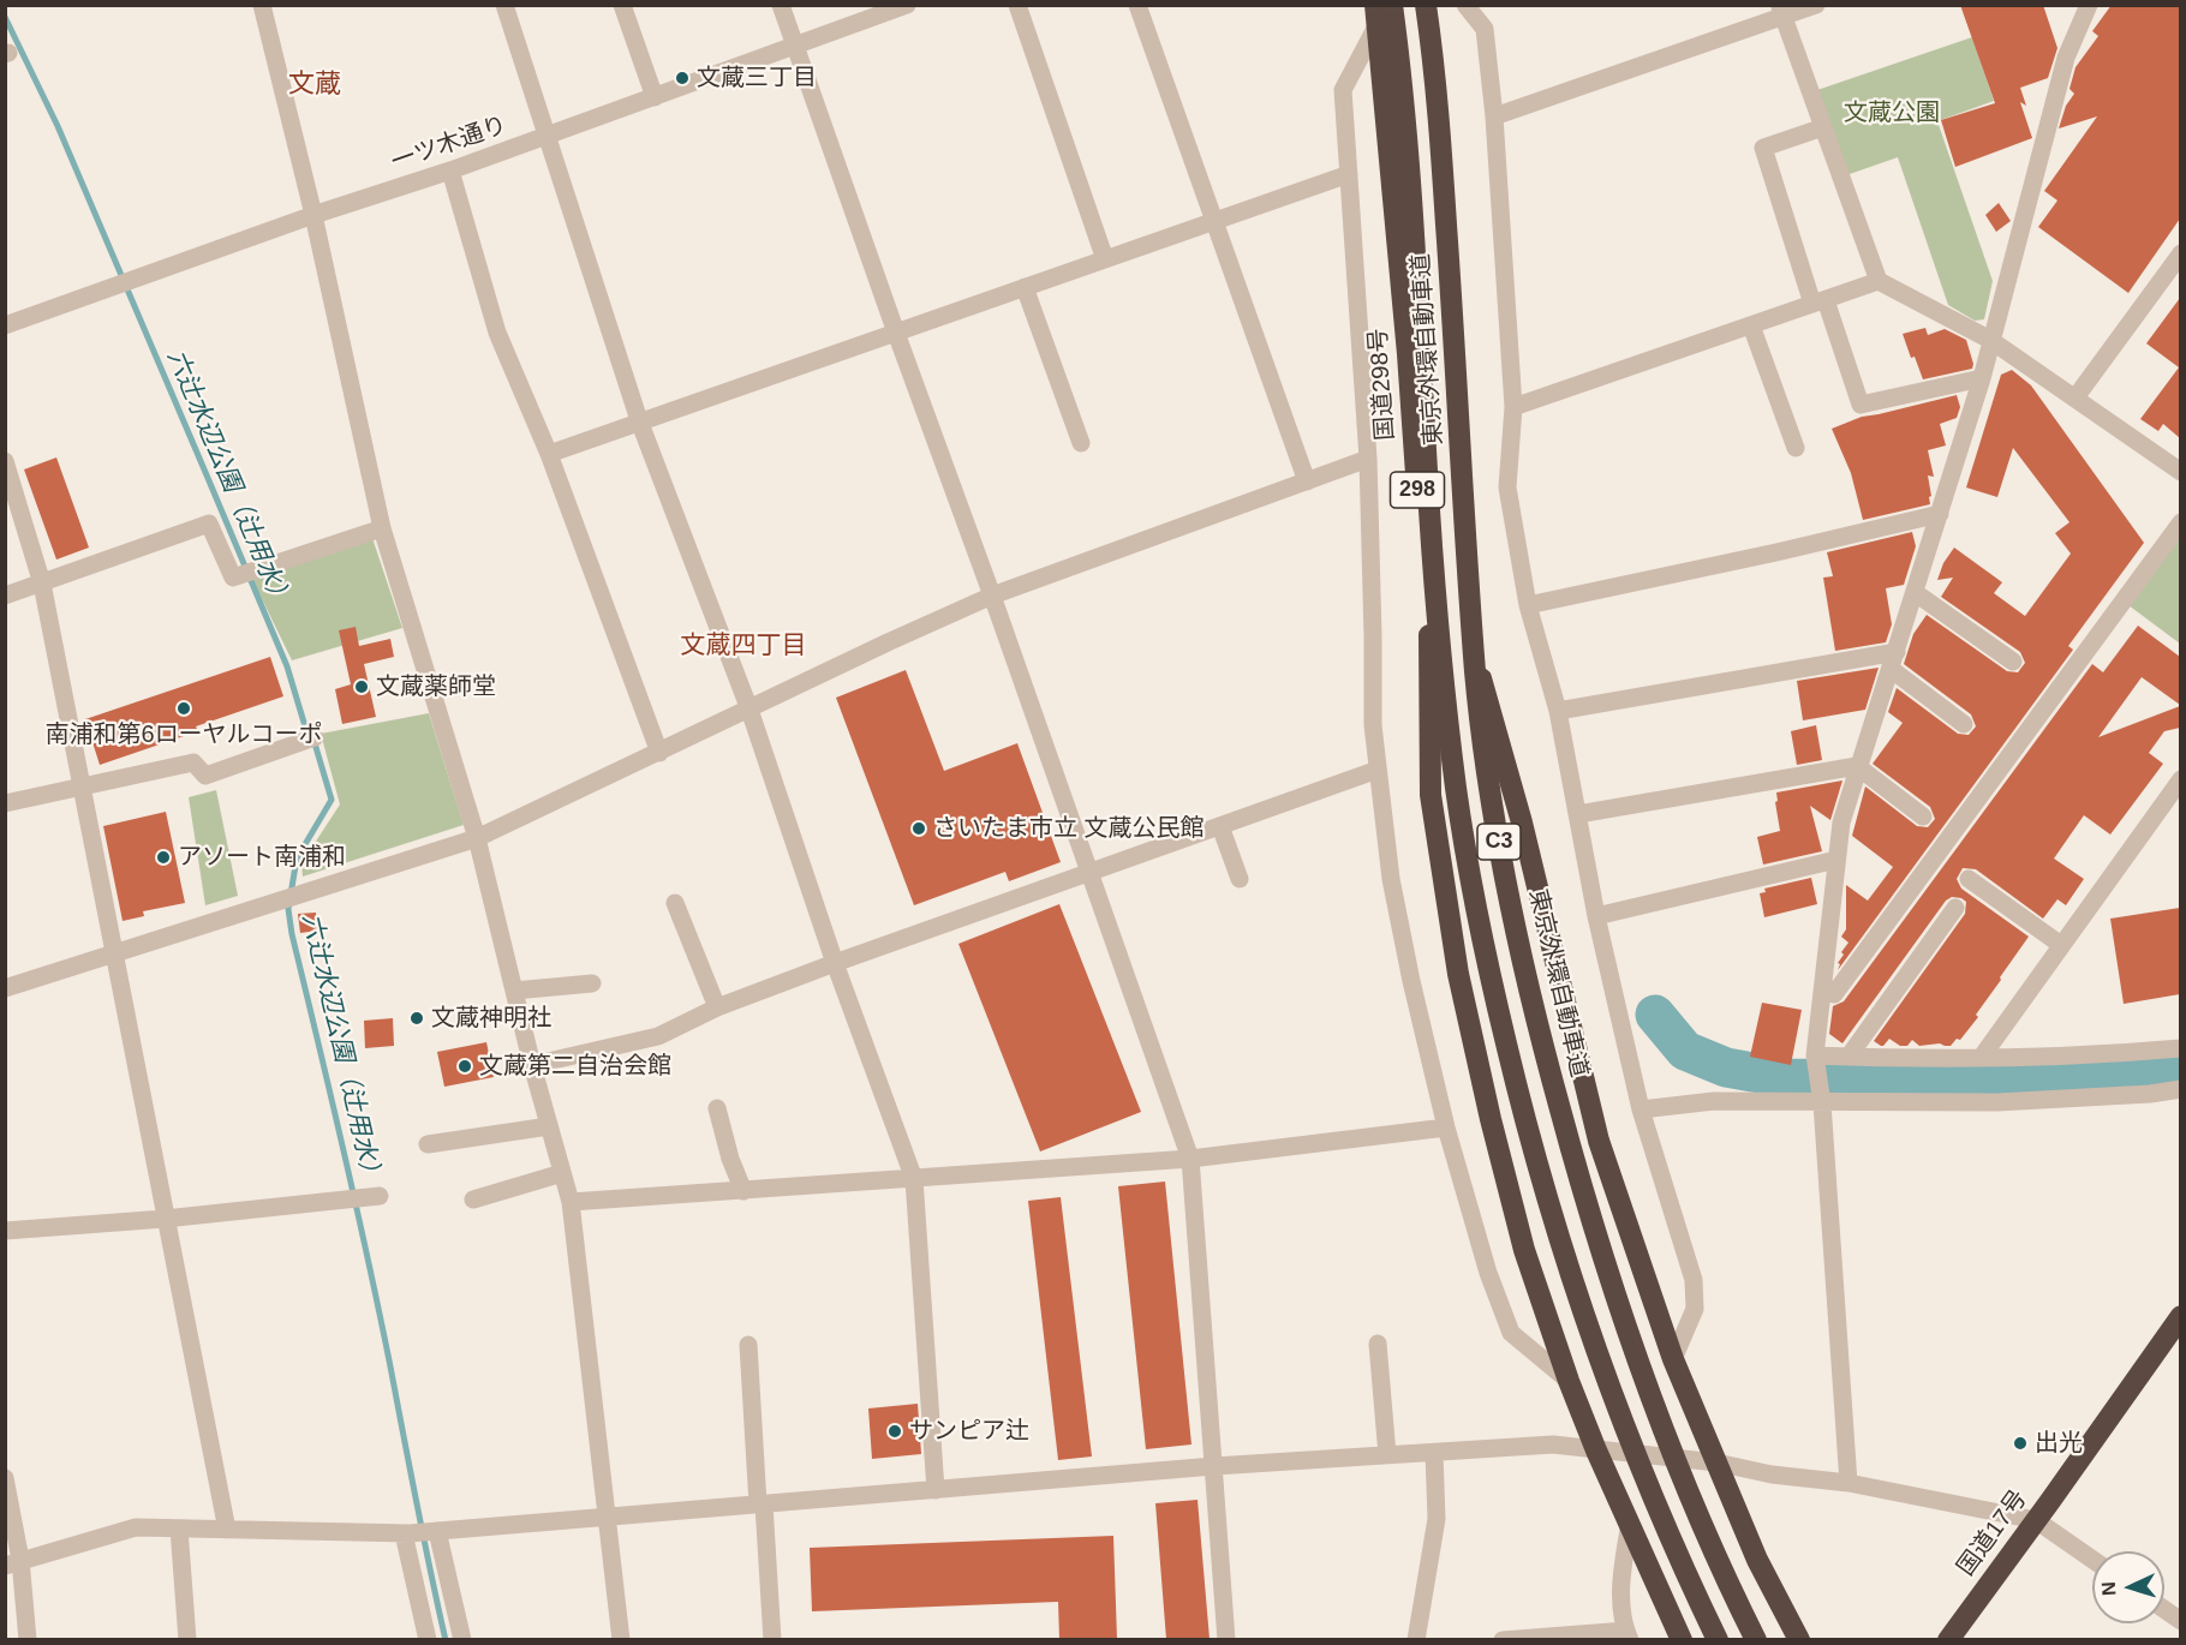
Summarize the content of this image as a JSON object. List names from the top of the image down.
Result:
{
  "streets": {
    "highway": [
      "東京外環自動車道",
      "国道298号",
      "298",
      "C3",
      "国道17号"
    ],
    "street": ["一ツ木通り"]
  },
  "districts": ["文蔵", "文蔵四丁目"],
  "water": ["六辻水辺公園（辻用水）"],
  "parks": ["文蔵公園"],
  "places": [
    "文蔵三丁目",
    "文蔵薬師堂",
    "南浦和第6ローヤルコーポ",
    "さいたま市立 文蔵公民館",
    "アソート南浦和",
    "文蔵神明社",
    "文蔵第二自治会館",
    "サンピア辻",
    "出光"
  ],
  "north": "left"
}
